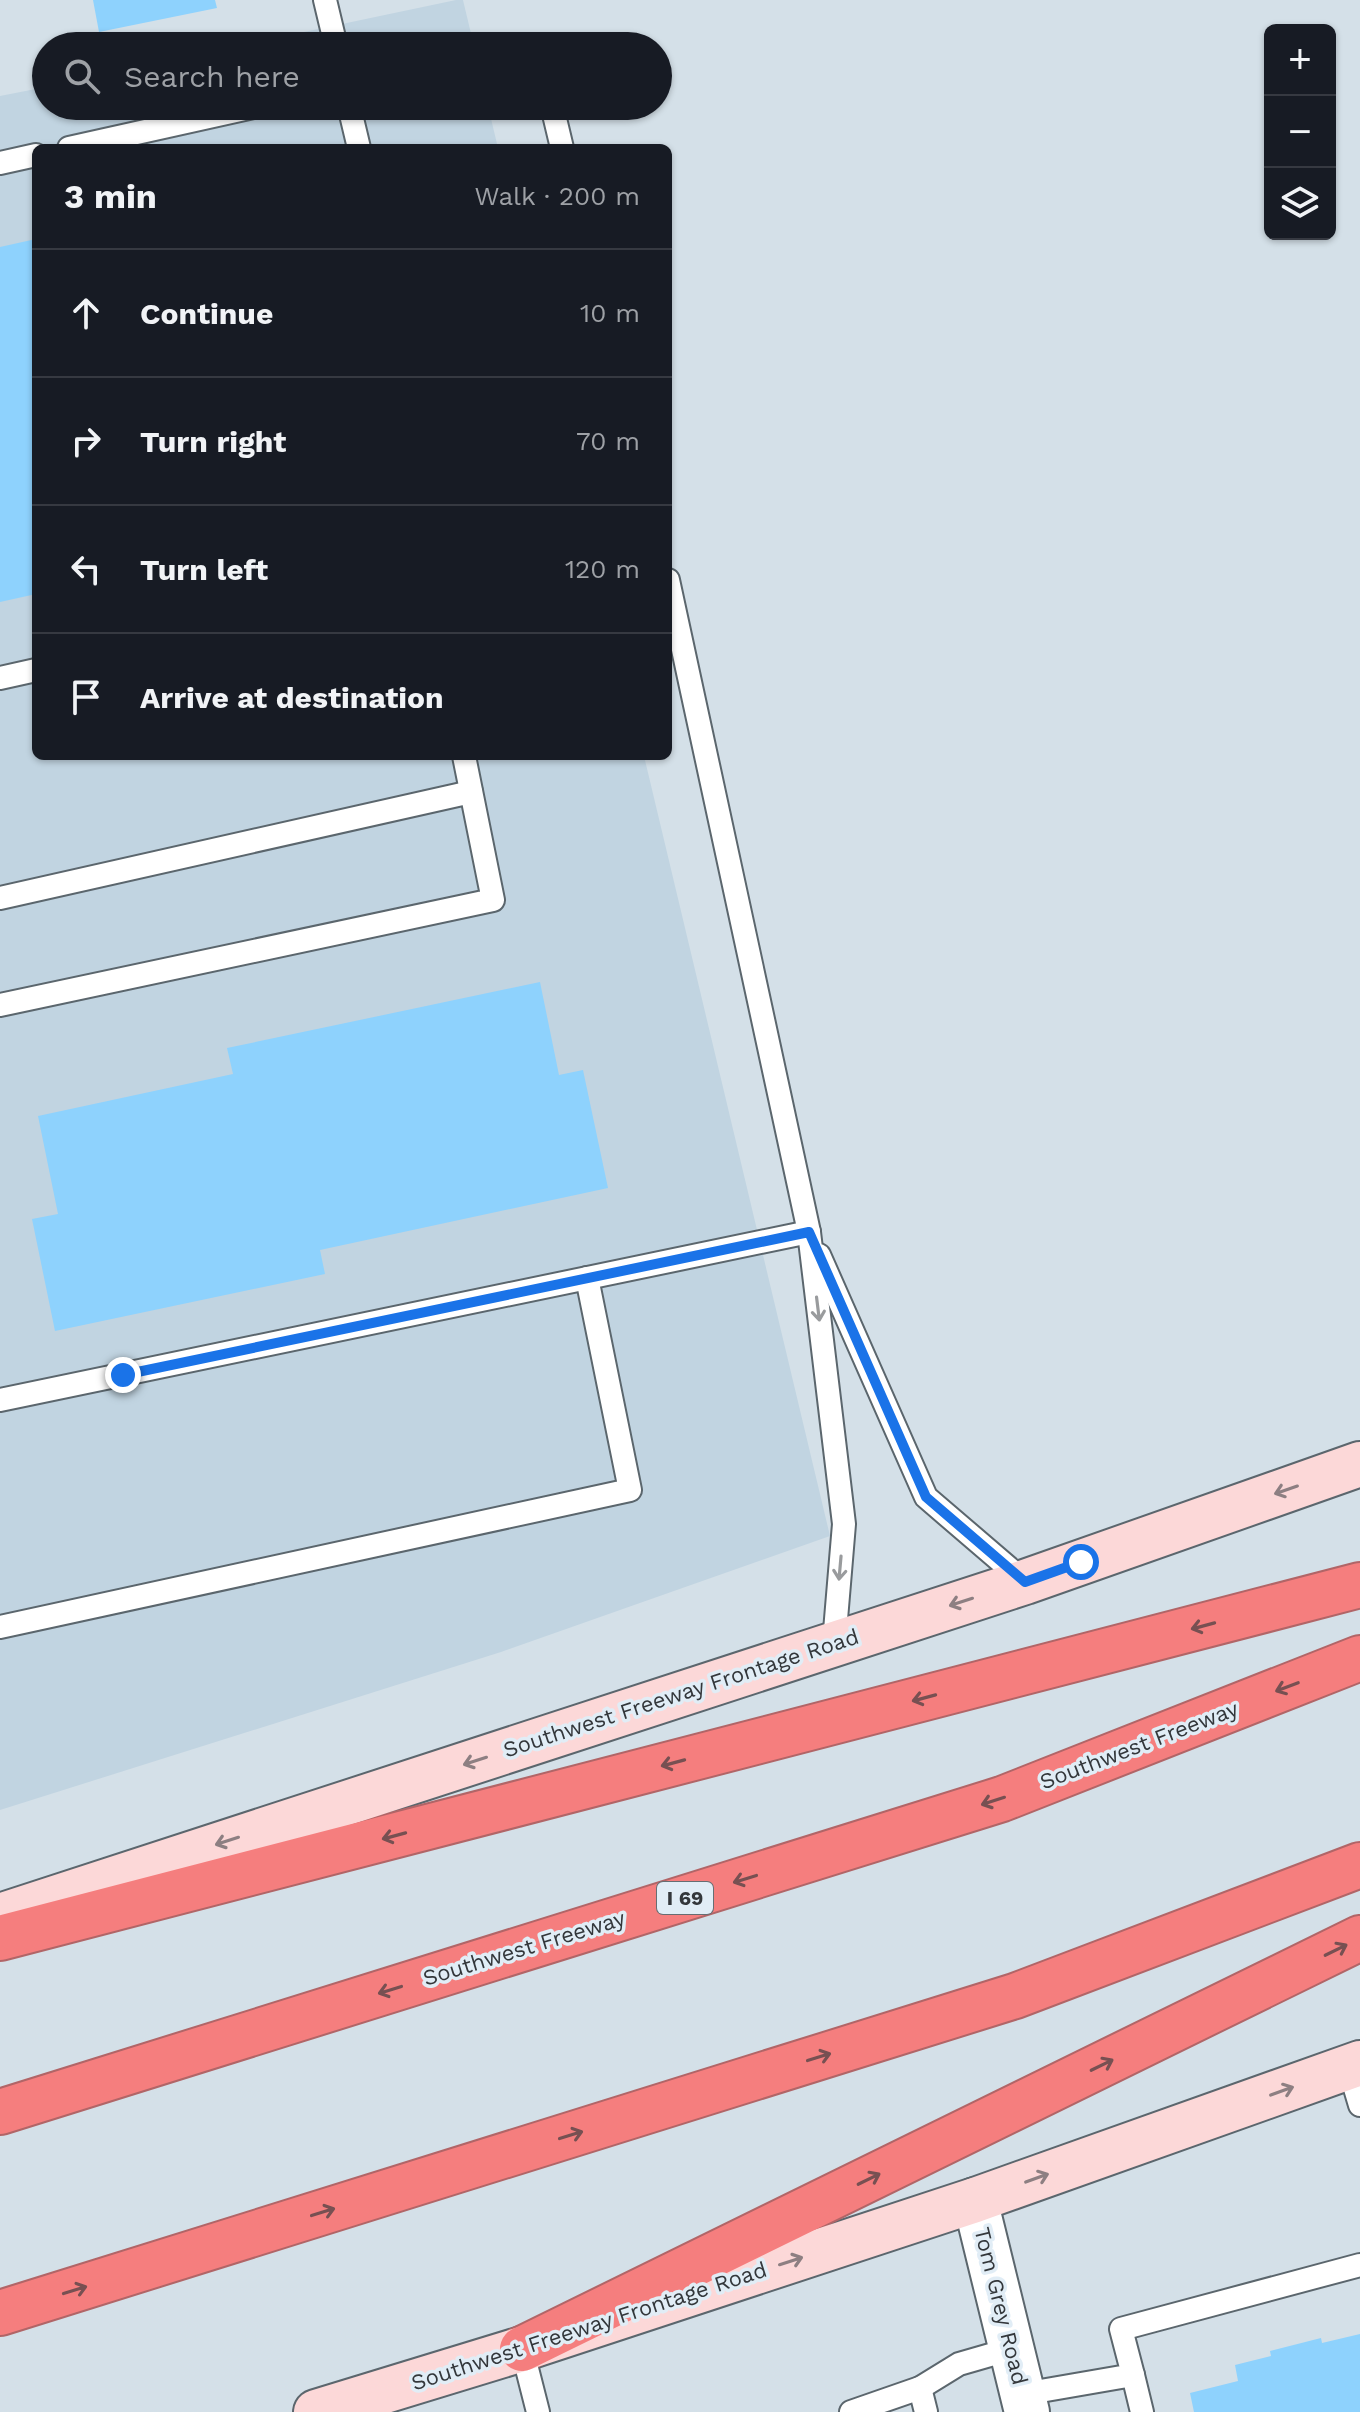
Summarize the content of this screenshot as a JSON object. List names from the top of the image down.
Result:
{
  "streets": {
    "highway": ["Southwest Freeway", "I 69"],
    "main road": ["Southwest Freeway Frontage Road"],
    "street": ["Tom Grey Road"]
  },
  "crossings": [
    ["Southwest Freeway Frontage Road", "Tom Grey Road"]
  ],
  "page": {
    "map_buttons": ["+", "−"],
    "search": "Search here",
    "heading": ["3 min", "Walk · 200 m"],
    "list": [
      ["Continue", "10 m"],
      ["Turn right", "70 m"],
      ["Turn left", "120 m"],
      "Arrive at destination"
    ]
  }
}
